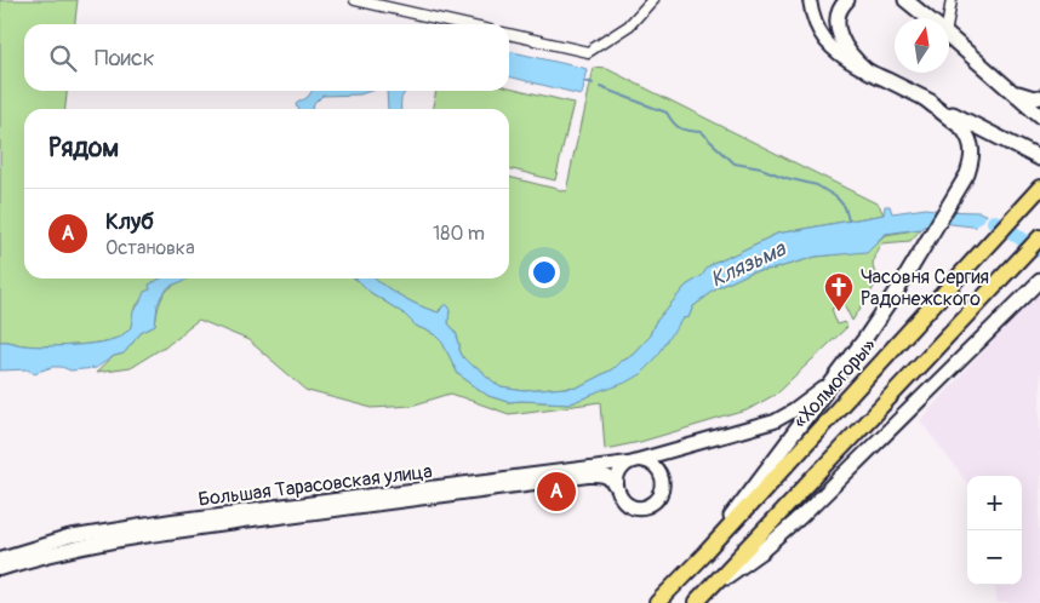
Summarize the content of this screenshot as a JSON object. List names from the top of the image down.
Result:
{
  "streets": {
    "highway": ["«Холмогоры»"],
    "street": ["Большая Тарасовская улица"]
  },
  "water": ["Клязьма"],
  "places": {
    "church": ["Часовня Сергия Радонежского"]
  },
  "north": "top",
  "page": {
    "search": "Поиск",
    "heading": "Рядом",
    "list": [
      {
        "mark": "A",
        "name": "Клуб",
        "note": "Остановка",
        "value": "180 m"
      }
    ],
    "pins": "A",
    "map_buttons": ["+", "−"]
  }
}
